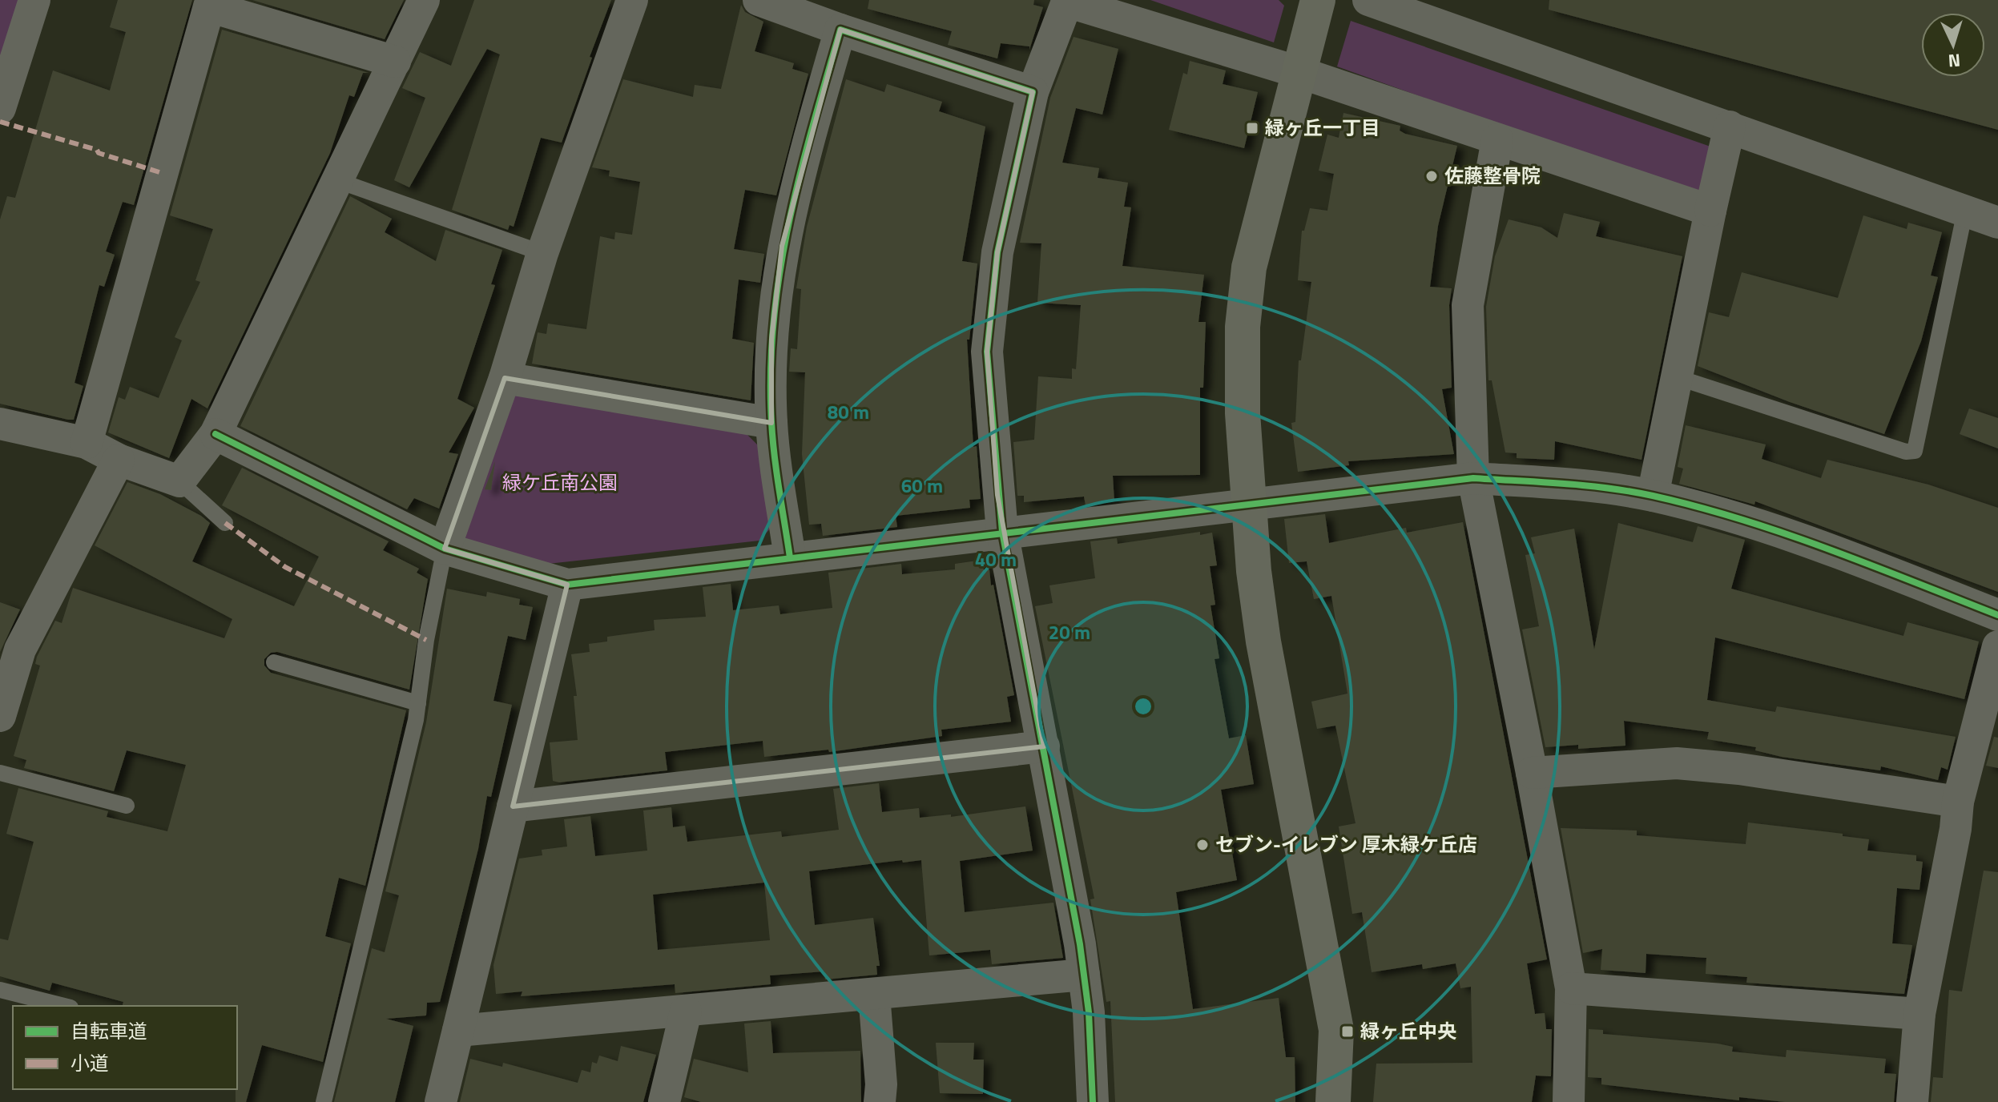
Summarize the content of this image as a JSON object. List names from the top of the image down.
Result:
{
  "parks": ["緑ケ丘南公園"],
  "places": {
    "transit": ["緑ヶ丘一丁目", "緑ヶ丘中央"],
    "other": ["佐藤整骨院", "セブン-イレブン 厚木緑ケ丘店"]
  },
  "legend": ["自転車道", "小道"],
  "north": "bottom",
  "rings": [
    "80 m",
    "60 m",
    "40 m",
    "20 m"
  ]
}
